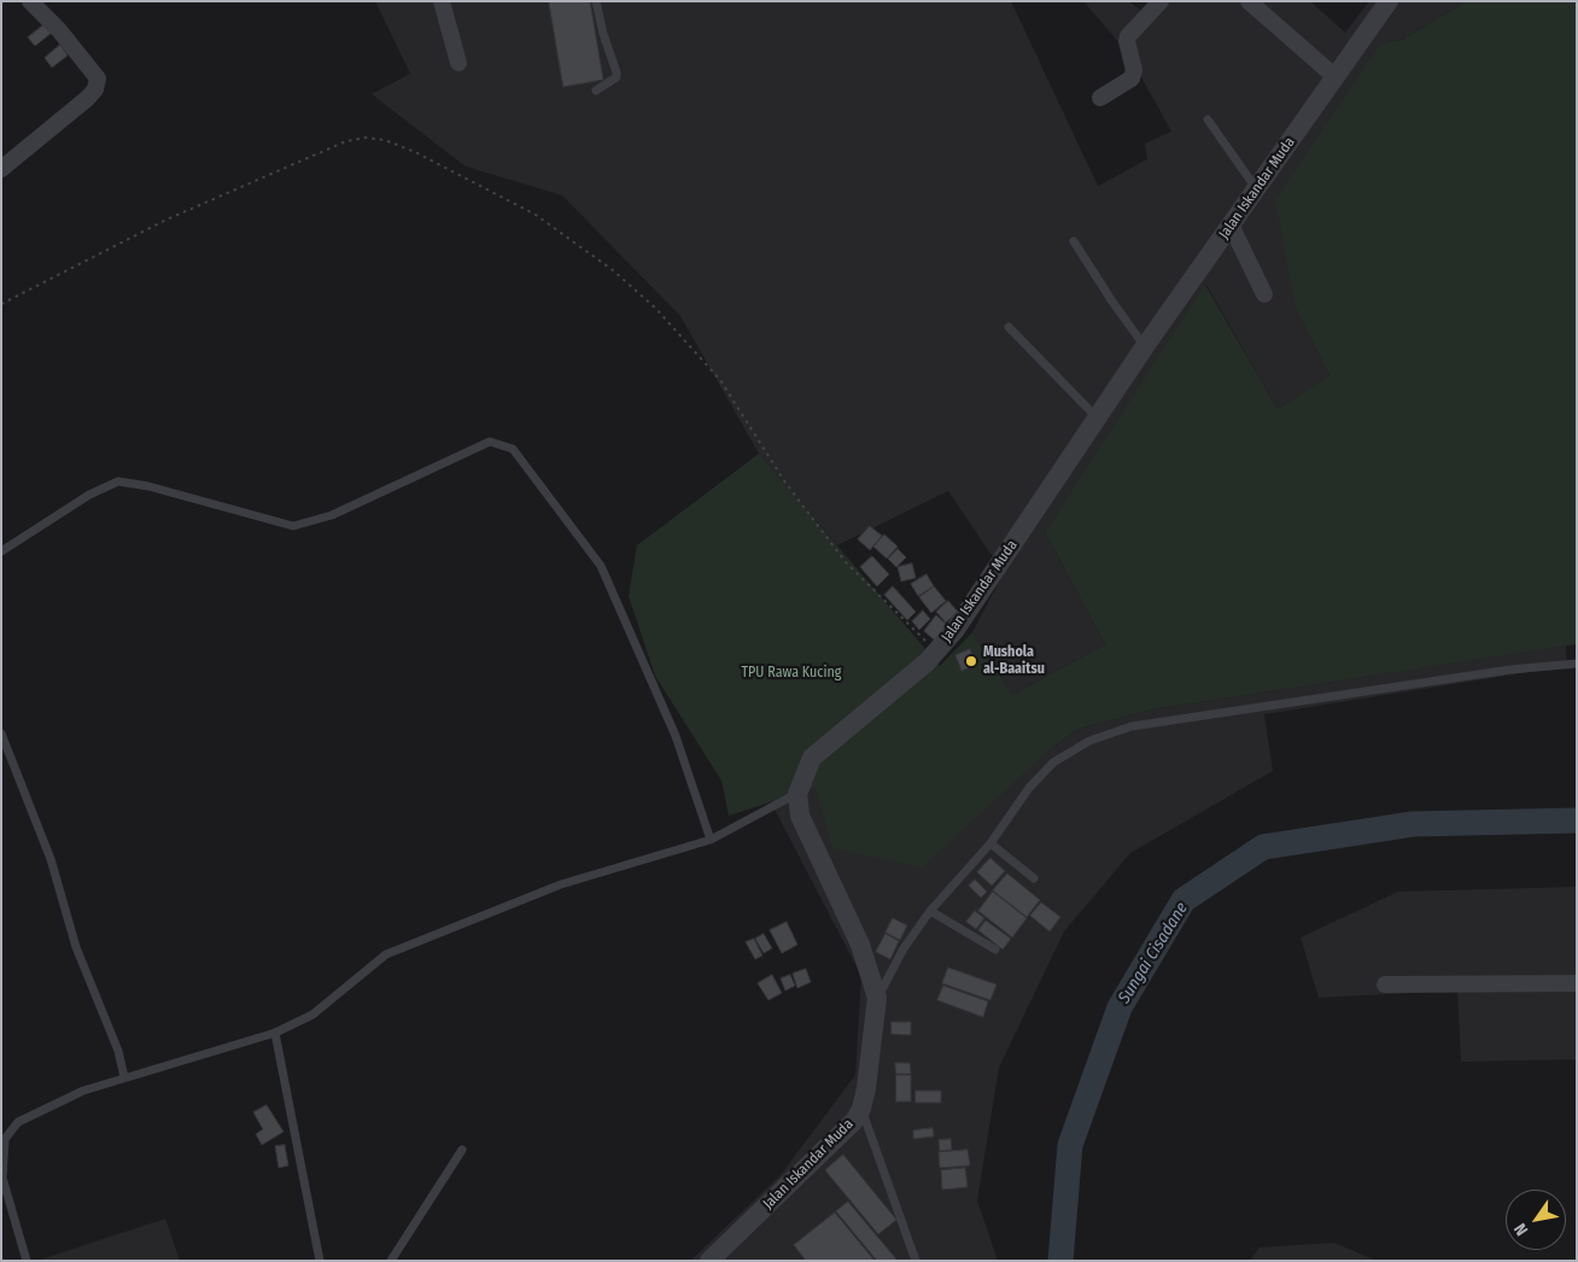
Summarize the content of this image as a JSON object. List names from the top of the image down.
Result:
{
  "streets": {
    "street": ["Jalan Iskandar Muda"]
  },
  "water": ["Sungai Cisadane"],
  "parks": ["TPU Rawa Kucing"],
  "places": ["Mushola al-Baaitsu"],
  "north": "bottom left"
}
